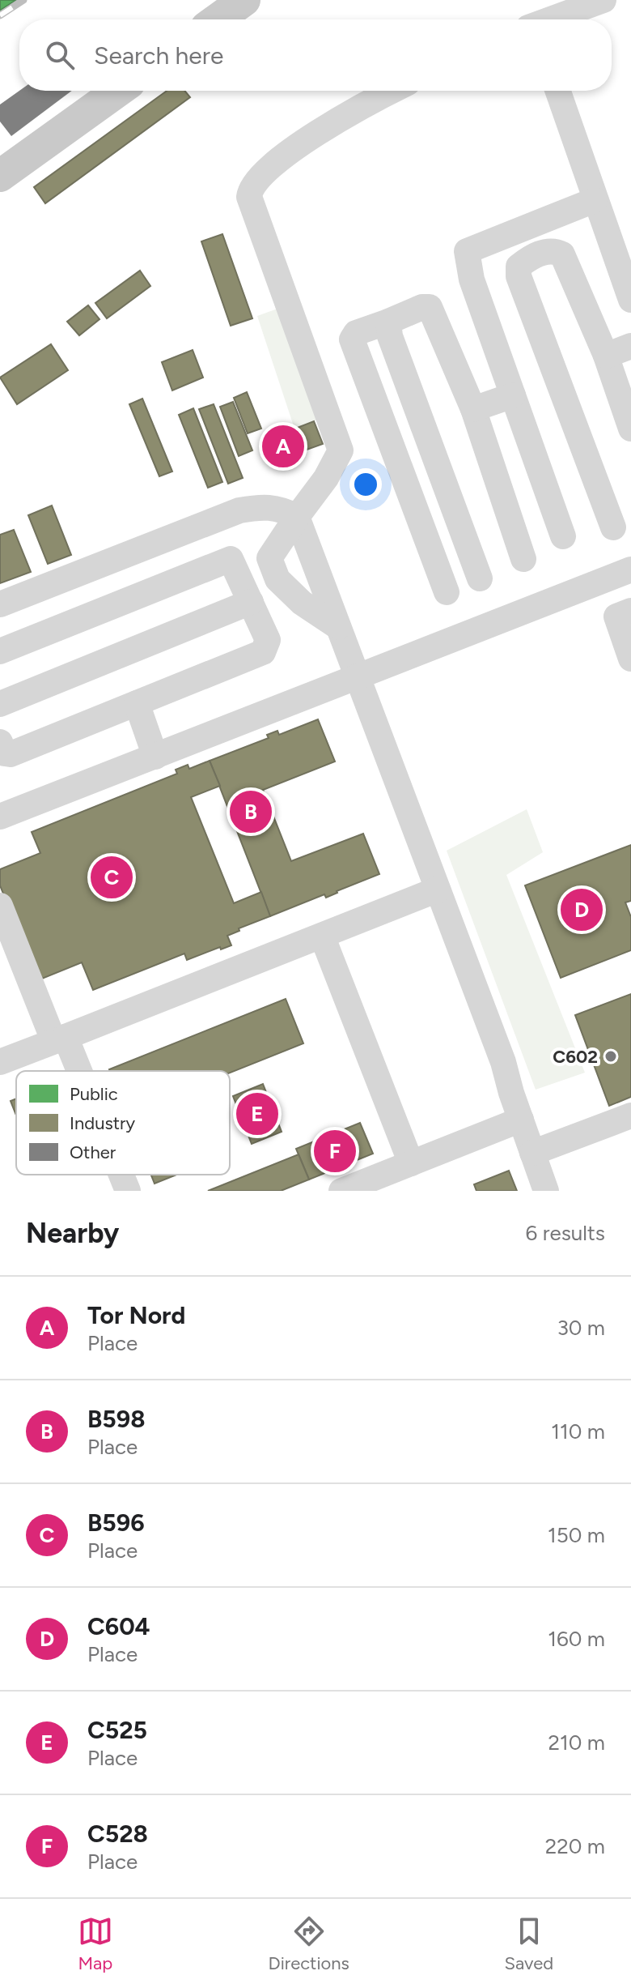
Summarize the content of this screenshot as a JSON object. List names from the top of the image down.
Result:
{
  "places": ["C602"],
  "legend": ["Public", "Industry", "Other"],
  "page": {
    "search": "Search here",
    "pins": [
      "A",
      "B",
      "C",
      "D",
      "E",
      "F"
    ],
    "heading": ["Nearby", "6 results"],
    "list": [
      {
        "mark": "A",
        "name": "Tor Nord",
        "note": "Place",
        "value": "30 m"
      },
      {
        "mark": "B",
        "name": "B598",
        "note": "Place",
        "value": "110 m"
      },
      {
        "mark": "C",
        "name": "B596",
        "note": "Place",
        "value": "150 m"
      },
      {
        "mark": "D",
        "name": "C604",
        "note": "Place",
        "value": "160 m"
      },
      {
        "mark": "E",
        "name": "C525",
        "note": "Place",
        "value": "210 m"
      },
      {
        "mark": "F",
        "name": "C528",
        "note": "Place",
        "value": "220 m"
      }
    ],
    "nav": ["Map", "Directions", "Saved"]
  }
}
